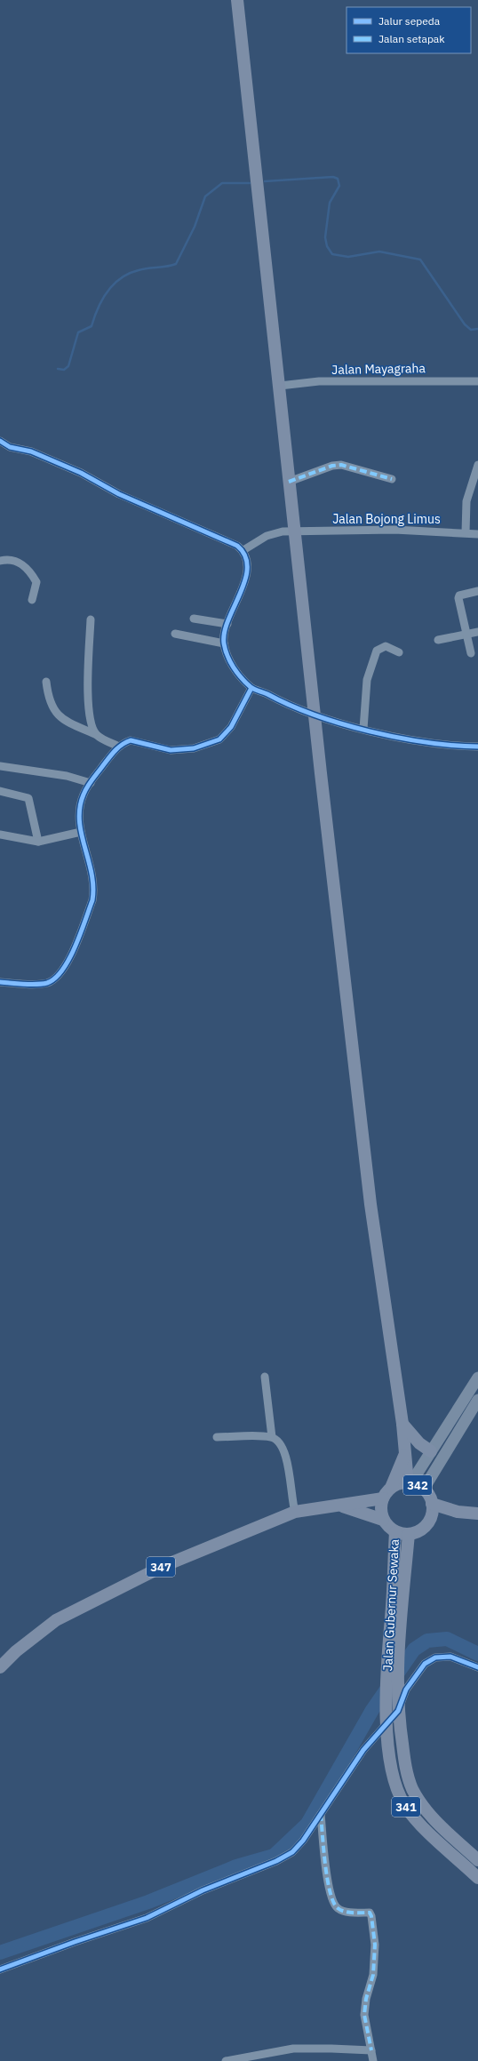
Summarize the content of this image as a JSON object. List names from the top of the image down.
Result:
{
  "streets": {
    "main road": [
      "342",
      "347",
      "Jalan Gubernur Sewaka",
      "341"
    ],
    "street": ["Jalan Mayagraha", "Jalan Bojong Limus"]
  },
  "crossings": [
    ["342", "Jalan Gubernur Sewaka"],
    ["342", "341"],
    ["Jalan Gubernur Sewaka", "341"]
  ],
  "legend": ["Jalur sepeda", "Jalan setapak"]
}
